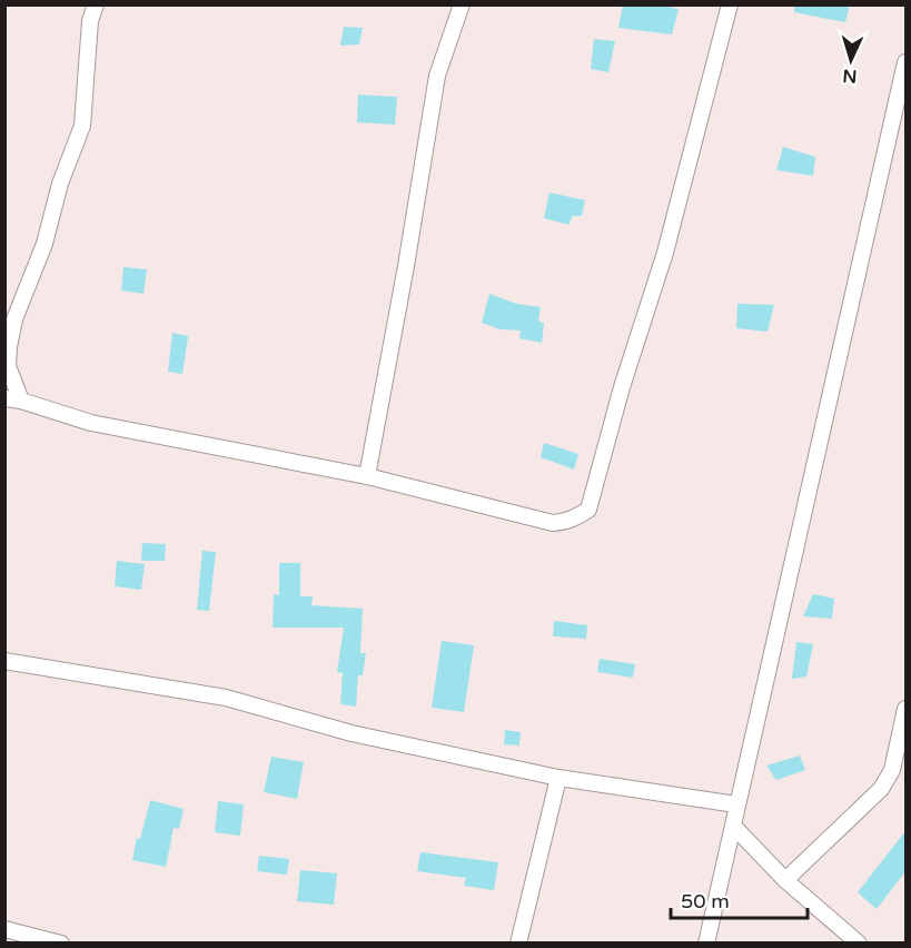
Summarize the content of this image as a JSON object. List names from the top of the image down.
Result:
{
  "scale_bar": "50 m",
  "north": "bottom"
}
